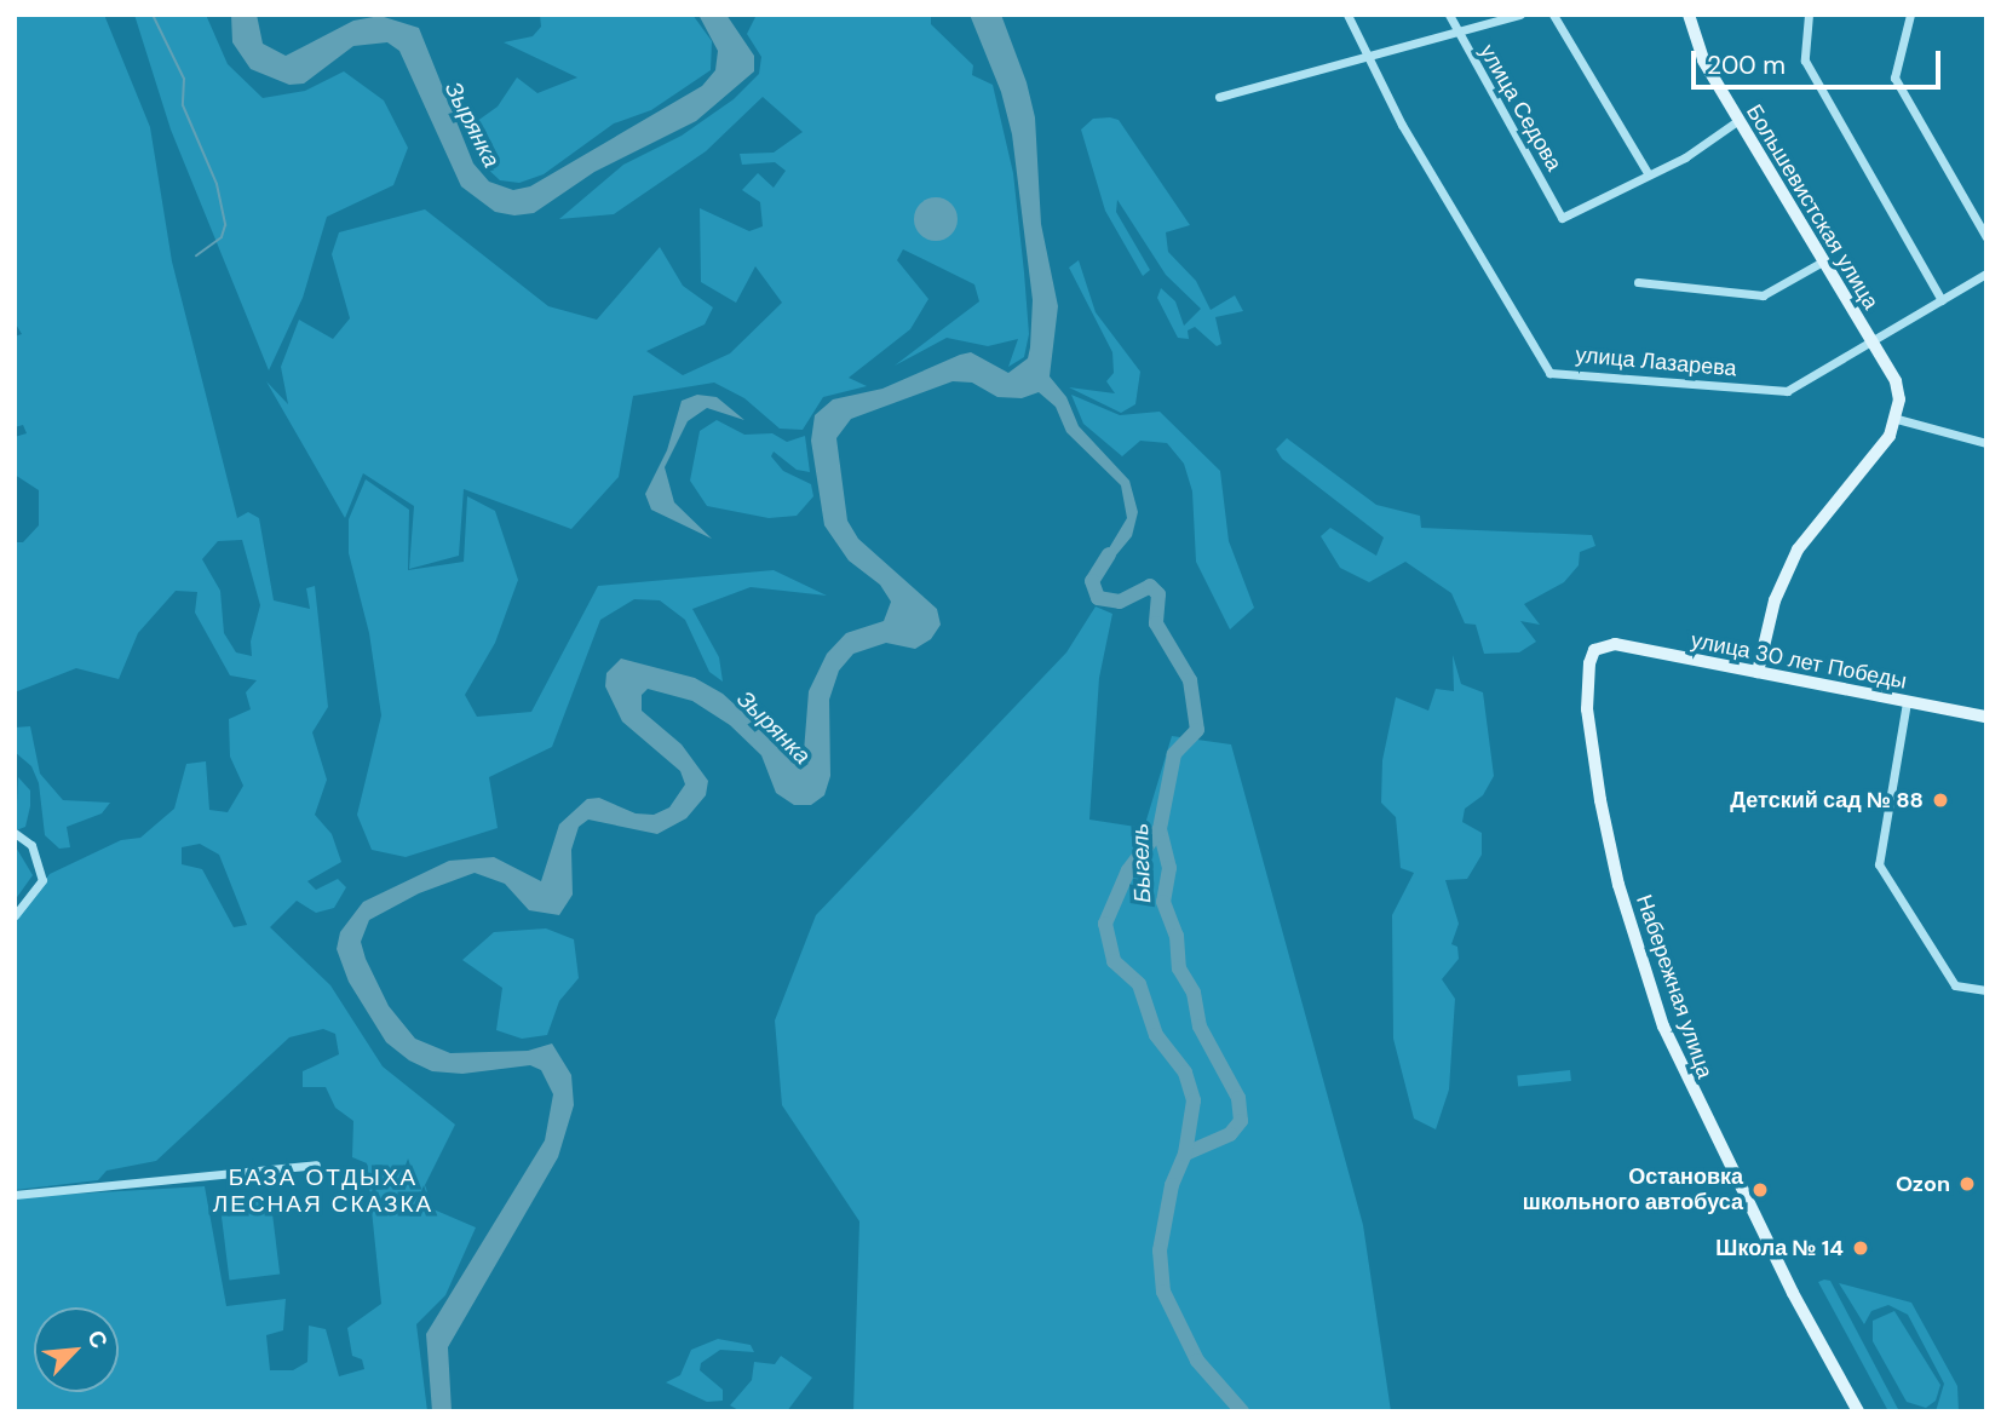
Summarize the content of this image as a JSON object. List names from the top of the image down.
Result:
{
  "streets": {
    "street": [
      "улица Седова",
      "Большевистская улица",
      "улица Лазарева",
      "улица 30 лет Победы",
      "Набережная улица"
    ]
  },
  "crossings": [
    ["Большевистская улица", "улица Лазарева"],
    ["улица 30 лет Победы", "Набережная улица"]
  ],
  "districts": ["БАЗА ОТДЫХА ЛЕСНАЯ СКАЗКА"],
  "water": ["Зырянка", "Быгель"],
  "places": [
    "Детский сад № 88",
    "Ozon",
    "Остановка школьного автобуса",
    "Школа № 14"
  ],
  "scale_bar": "200 m",
  "north": "top right"
}
